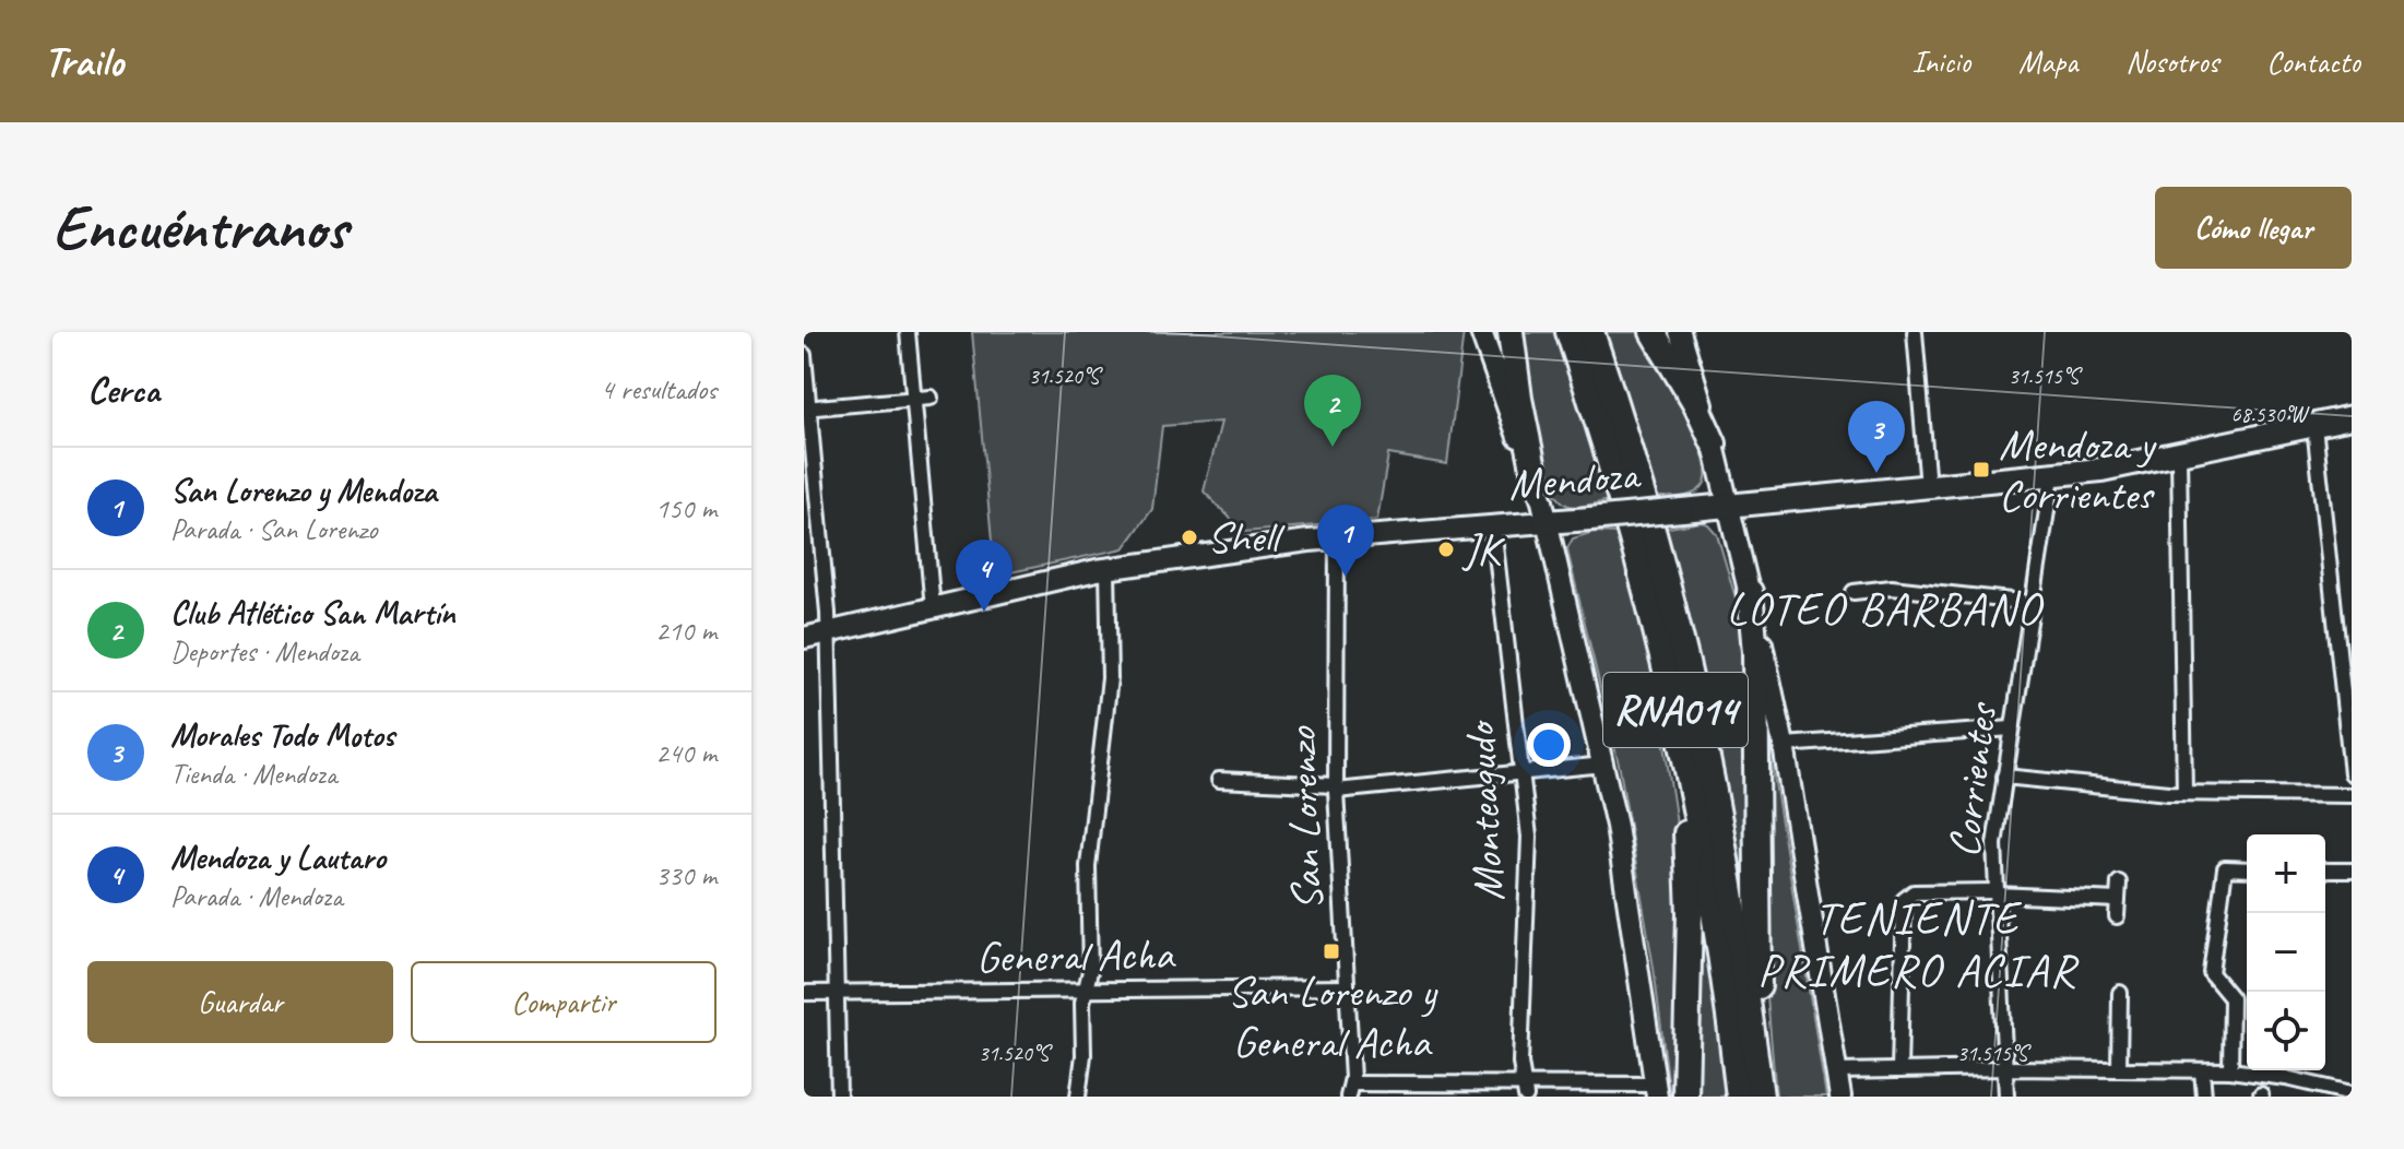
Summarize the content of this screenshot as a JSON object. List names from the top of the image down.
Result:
{
  "streets": {
    "highway": ["RNA014"],
    "main road": ["Mendoza"],
    "street": [
      "Corrientes",
      "Monteagudo",
      "San Lorenzo",
      "General Acha"
    ]
  },
  "crossings": [
    ["Mendoza", "Corrientes"],
    ["Mendoza", "Monteagudo"],
    ["Mendoza", "San Lorenzo"],
    ["San Lorenzo", "General Acha"]
  ],
  "districts": ["LOTEO BARBANO", "TENIENTE PRIMERO ACIAR"],
  "places": {
    "transit": ["Mendoza y Corrientes", "San Lorenzo y General Acha"],
    "other": ["Shell", "JK"]
  },
  "page": {
    "header": "Trailo",
    "nav": [
      "Inicio",
      "Mapa",
      "Nosotros",
      "Contacto"
    ],
    "buttons": [
      "Cómo llegar",
      ["Guardar", "Compartir"]
    ],
    "title": "Encuéntranos",
    "heading": ["Cerca", "4 resultados"],
    "pins": [
      "2",
      "3",
      "1",
      "4"
    ],
    "list": [
      {
        "mark": "1",
        "name": "San Lorenzo y Mendoza",
        "note": "Parada · San Lorenzo",
        "value": "150 m"
      },
      {
        "mark": "2",
        "name": "Club Atlético San Martín",
        "note": "Deportes · Mendoza",
        "value": "210 m"
      },
      {
        "mark": "3",
        "name": "Morales Todo Motos",
        "note": "Tienda · Mendoza",
        "value": "240 m"
      },
      {
        "mark": "4",
        "name": "Mendoza y Lautaro",
        "note": "Parada · Mendoza",
        "value": "330 m"
      }
    ],
    "map_buttons": ["+", "−"]
  },
  "coordinates": ["31.520°S", "31.515°S", "68.530°W"]
}
